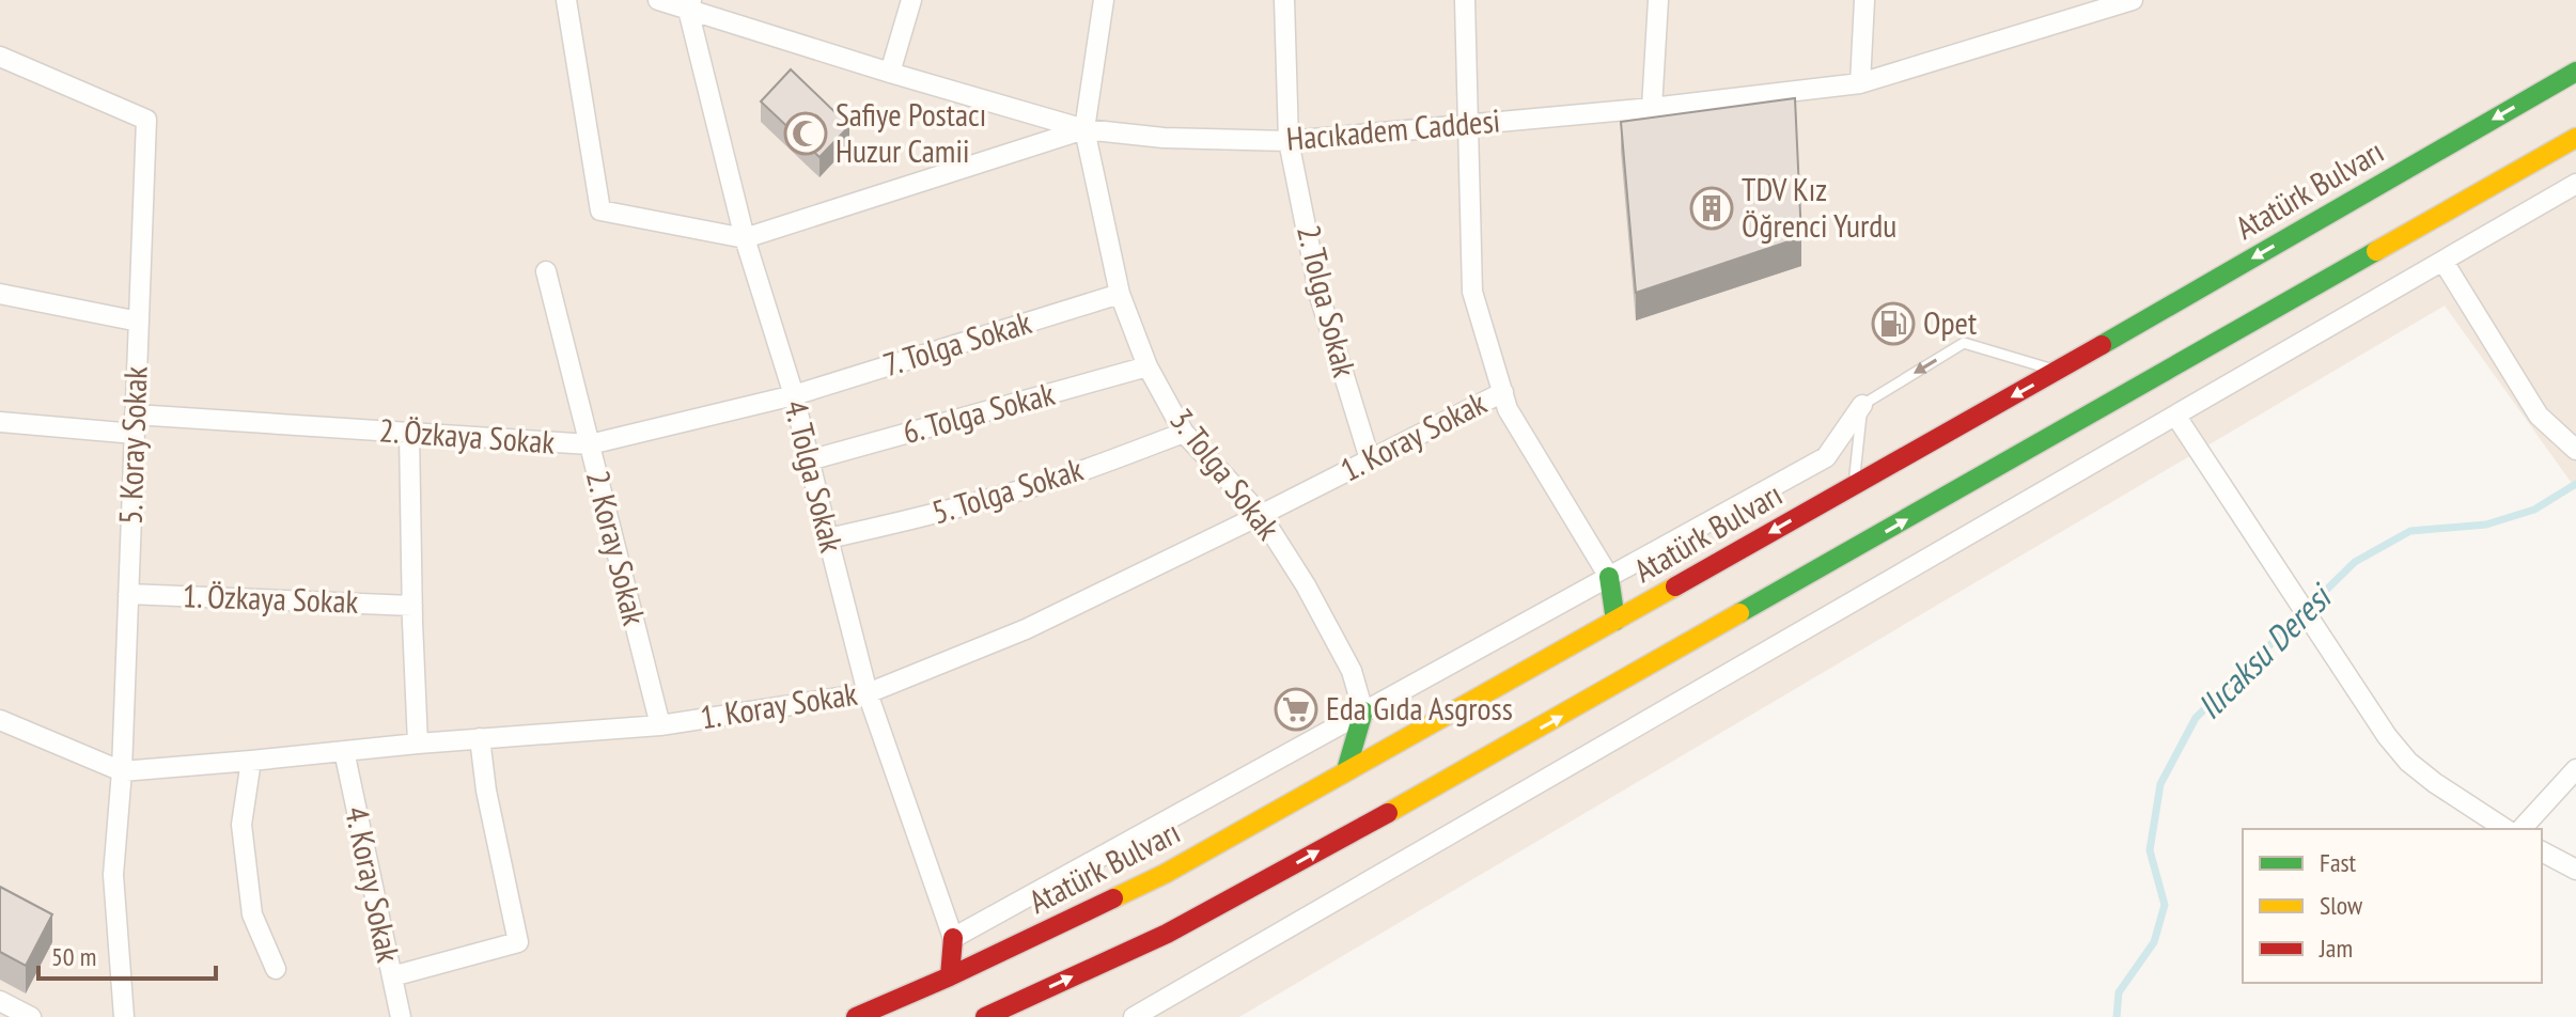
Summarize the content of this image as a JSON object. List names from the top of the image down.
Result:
{
  "streets": {
    "highway": ["Atatürk Bulvarı"],
    "street": [
      "Hacıkadem Caddesi",
      "2. Tolga Sokak",
      "7. Tolga Sokak",
      "6. Tolga Sokak",
      "2. Özkaya Sokak",
      "1. Koray Sokak",
      "5. Koray Sokak",
      "3. Tolga Sokak",
      "4. Tolga Sokak",
      "5. Tolga Sokak",
      "2. Koray Sokak",
      "1. Özkaya Sokak",
      "4. Koray Sokak"
    ]
  },
  "crossings": [
    ["Hacıkadem Caddesi", "2. Tolga Sokak"],
    ["Hacıkadem Caddesi", "3. Tolga Sokak"],
    ["Hacıkadem Caddesi", "4. Tolga Sokak"],
    ["2. Tolga Sokak", "1. Koray Sokak"],
    ["7. Tolga Sokak", "2. Özkaya Sokak"],
    ["7. Tolga Sokak", "3. Tolga Sokak"],
    ["7. Tolga Sokak", "4. Tolga Sokak"],
    ["6. Tolga Sokak", "3. Tolga Sokak"],
    ["6. Tolga Sokak", "4. Tolga Sokak"],
    ["2. Özkaya Sokak", "5. Koray Sokak"],
    ["2. Özkaya Sokak", "4. Tolga Sokak"],
    ["2. Özkaya Sokak", "2. Koray Sokak"],
    ["1. Koray Sokak", "5. Koray Sokak"],
    ["1. Koray Sokak", "3. Tolga Sokak"],
    ["1. Koray Sokak", "4. Tolga Sokak"],
    ["1. Koray Sokak", "2. Koray Sokak"],
    ["1. Koray Sokak", "4. Koray Sokak"],
    ["5. Koray Sokak", "1. Özkaya Sokak"],
    ["3. Tolga Sokak", "5. Tolga Sokak"],
    ["4. Tolga Sokak", "5. Tolga Sokak"]
  ],
  "water": ["Ilıcaksu Deresi"],
  "places": {
    "mosque": ["Safiye Postacı Huzur Camii"],
    "building": ["TDV Kız Öğrenci Yurdu"],
    "fuel station": ["Opet"],
    "supermarket": ["Eda Gıda Asgross"]
  },
  "legend": ["Fast", "Slow", "Jam"],
  "scale_bar": "50 m"
}
